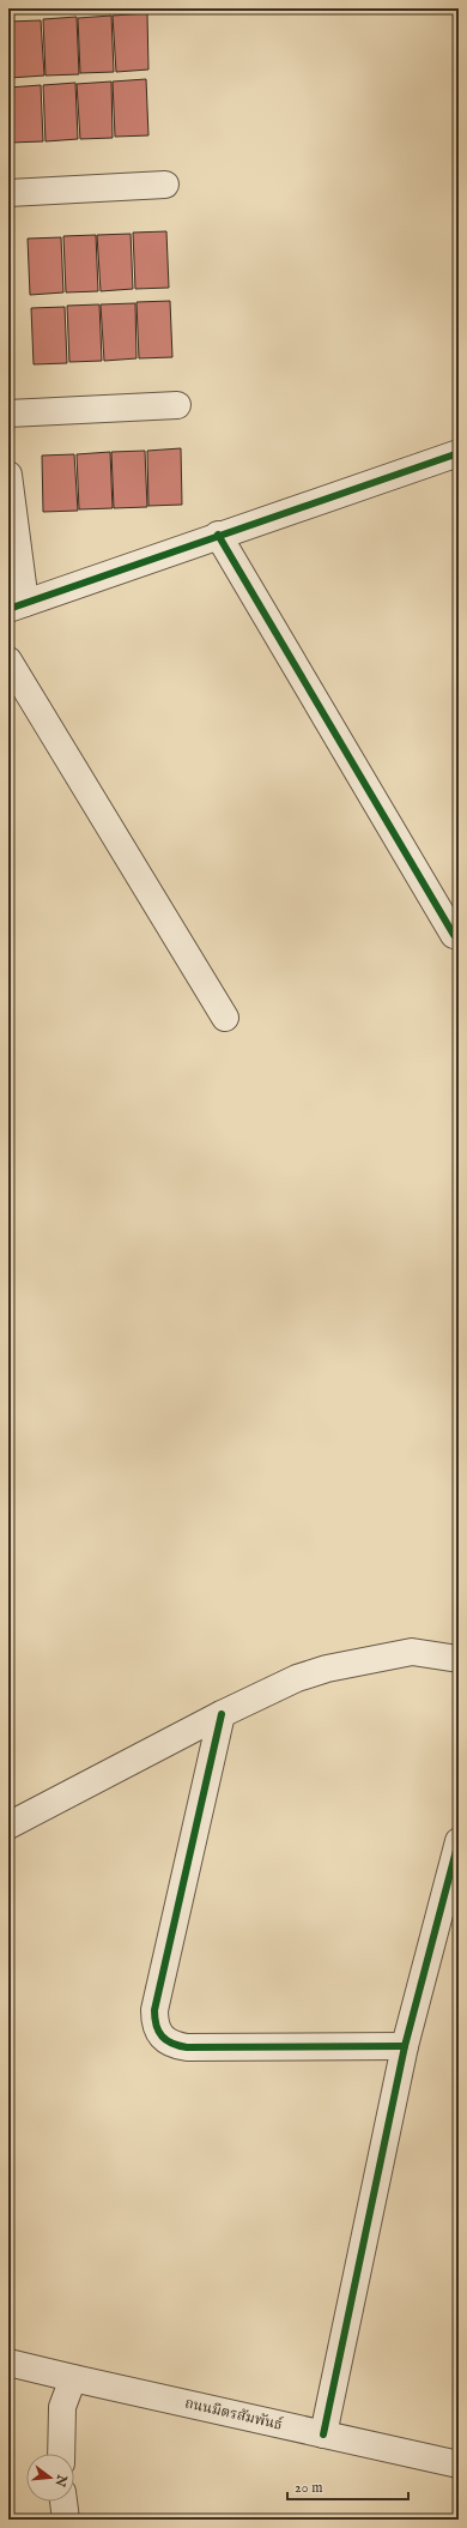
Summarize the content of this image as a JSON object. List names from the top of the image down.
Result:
{
  "streets": {
    "street": ["ถนนมิตรสัมพันธ์"]
  },
  "scale_bar": "20 m",
  "north": "right"
}
